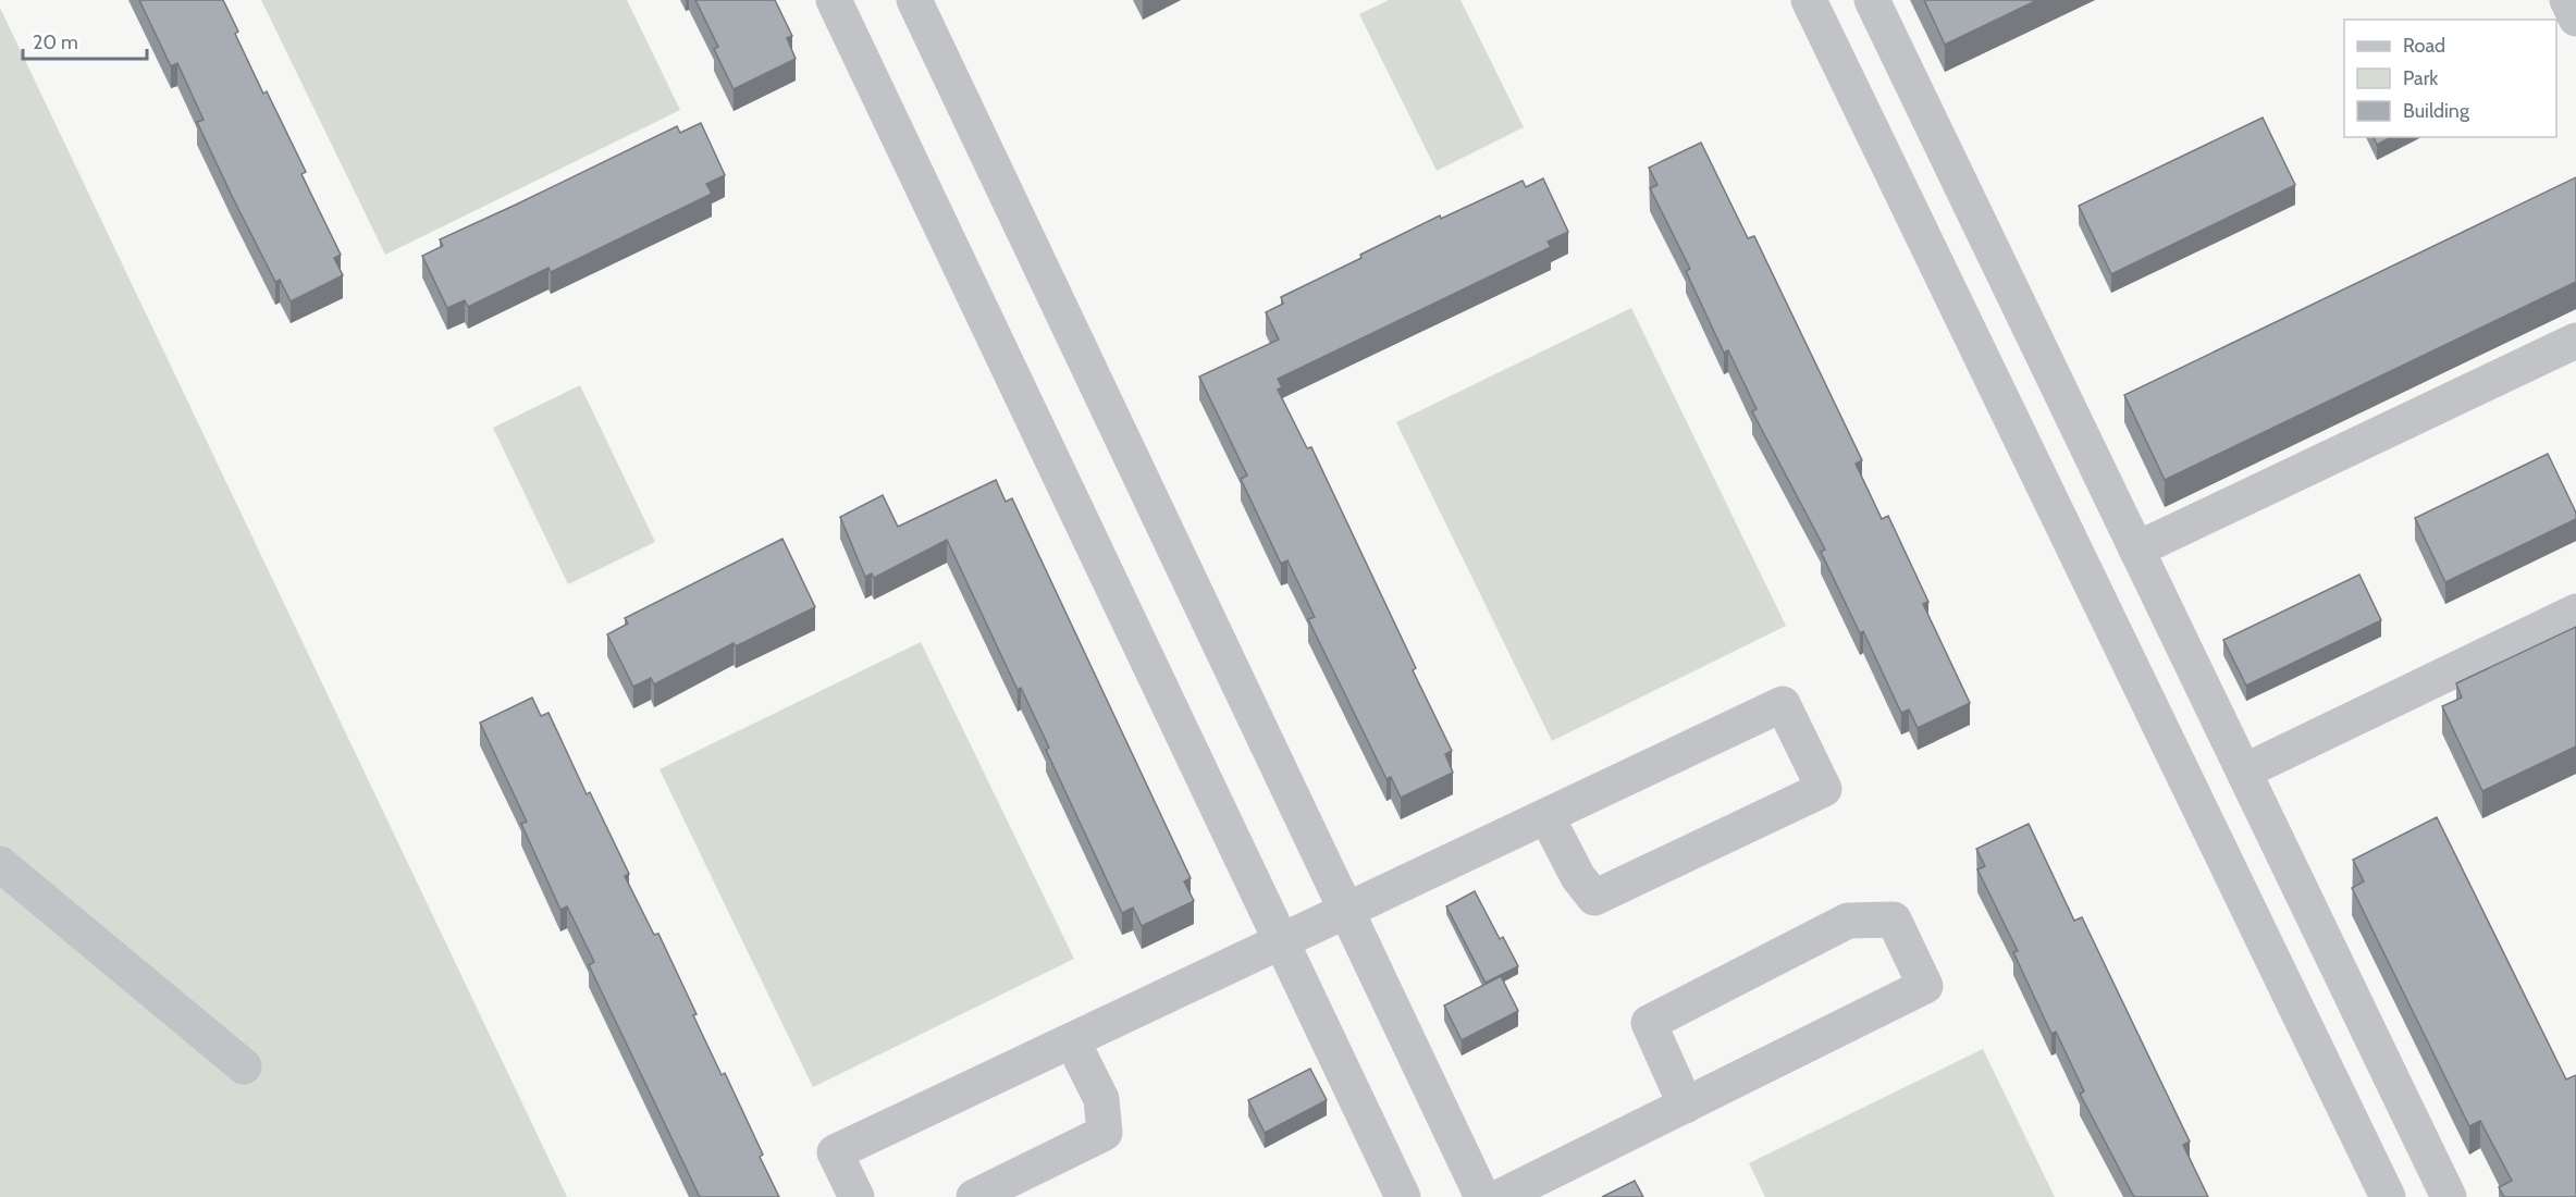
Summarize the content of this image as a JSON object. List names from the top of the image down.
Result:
{
  "legend": ["Road", "Park", "Building"],
  "scale_bar": "20 m"
}
